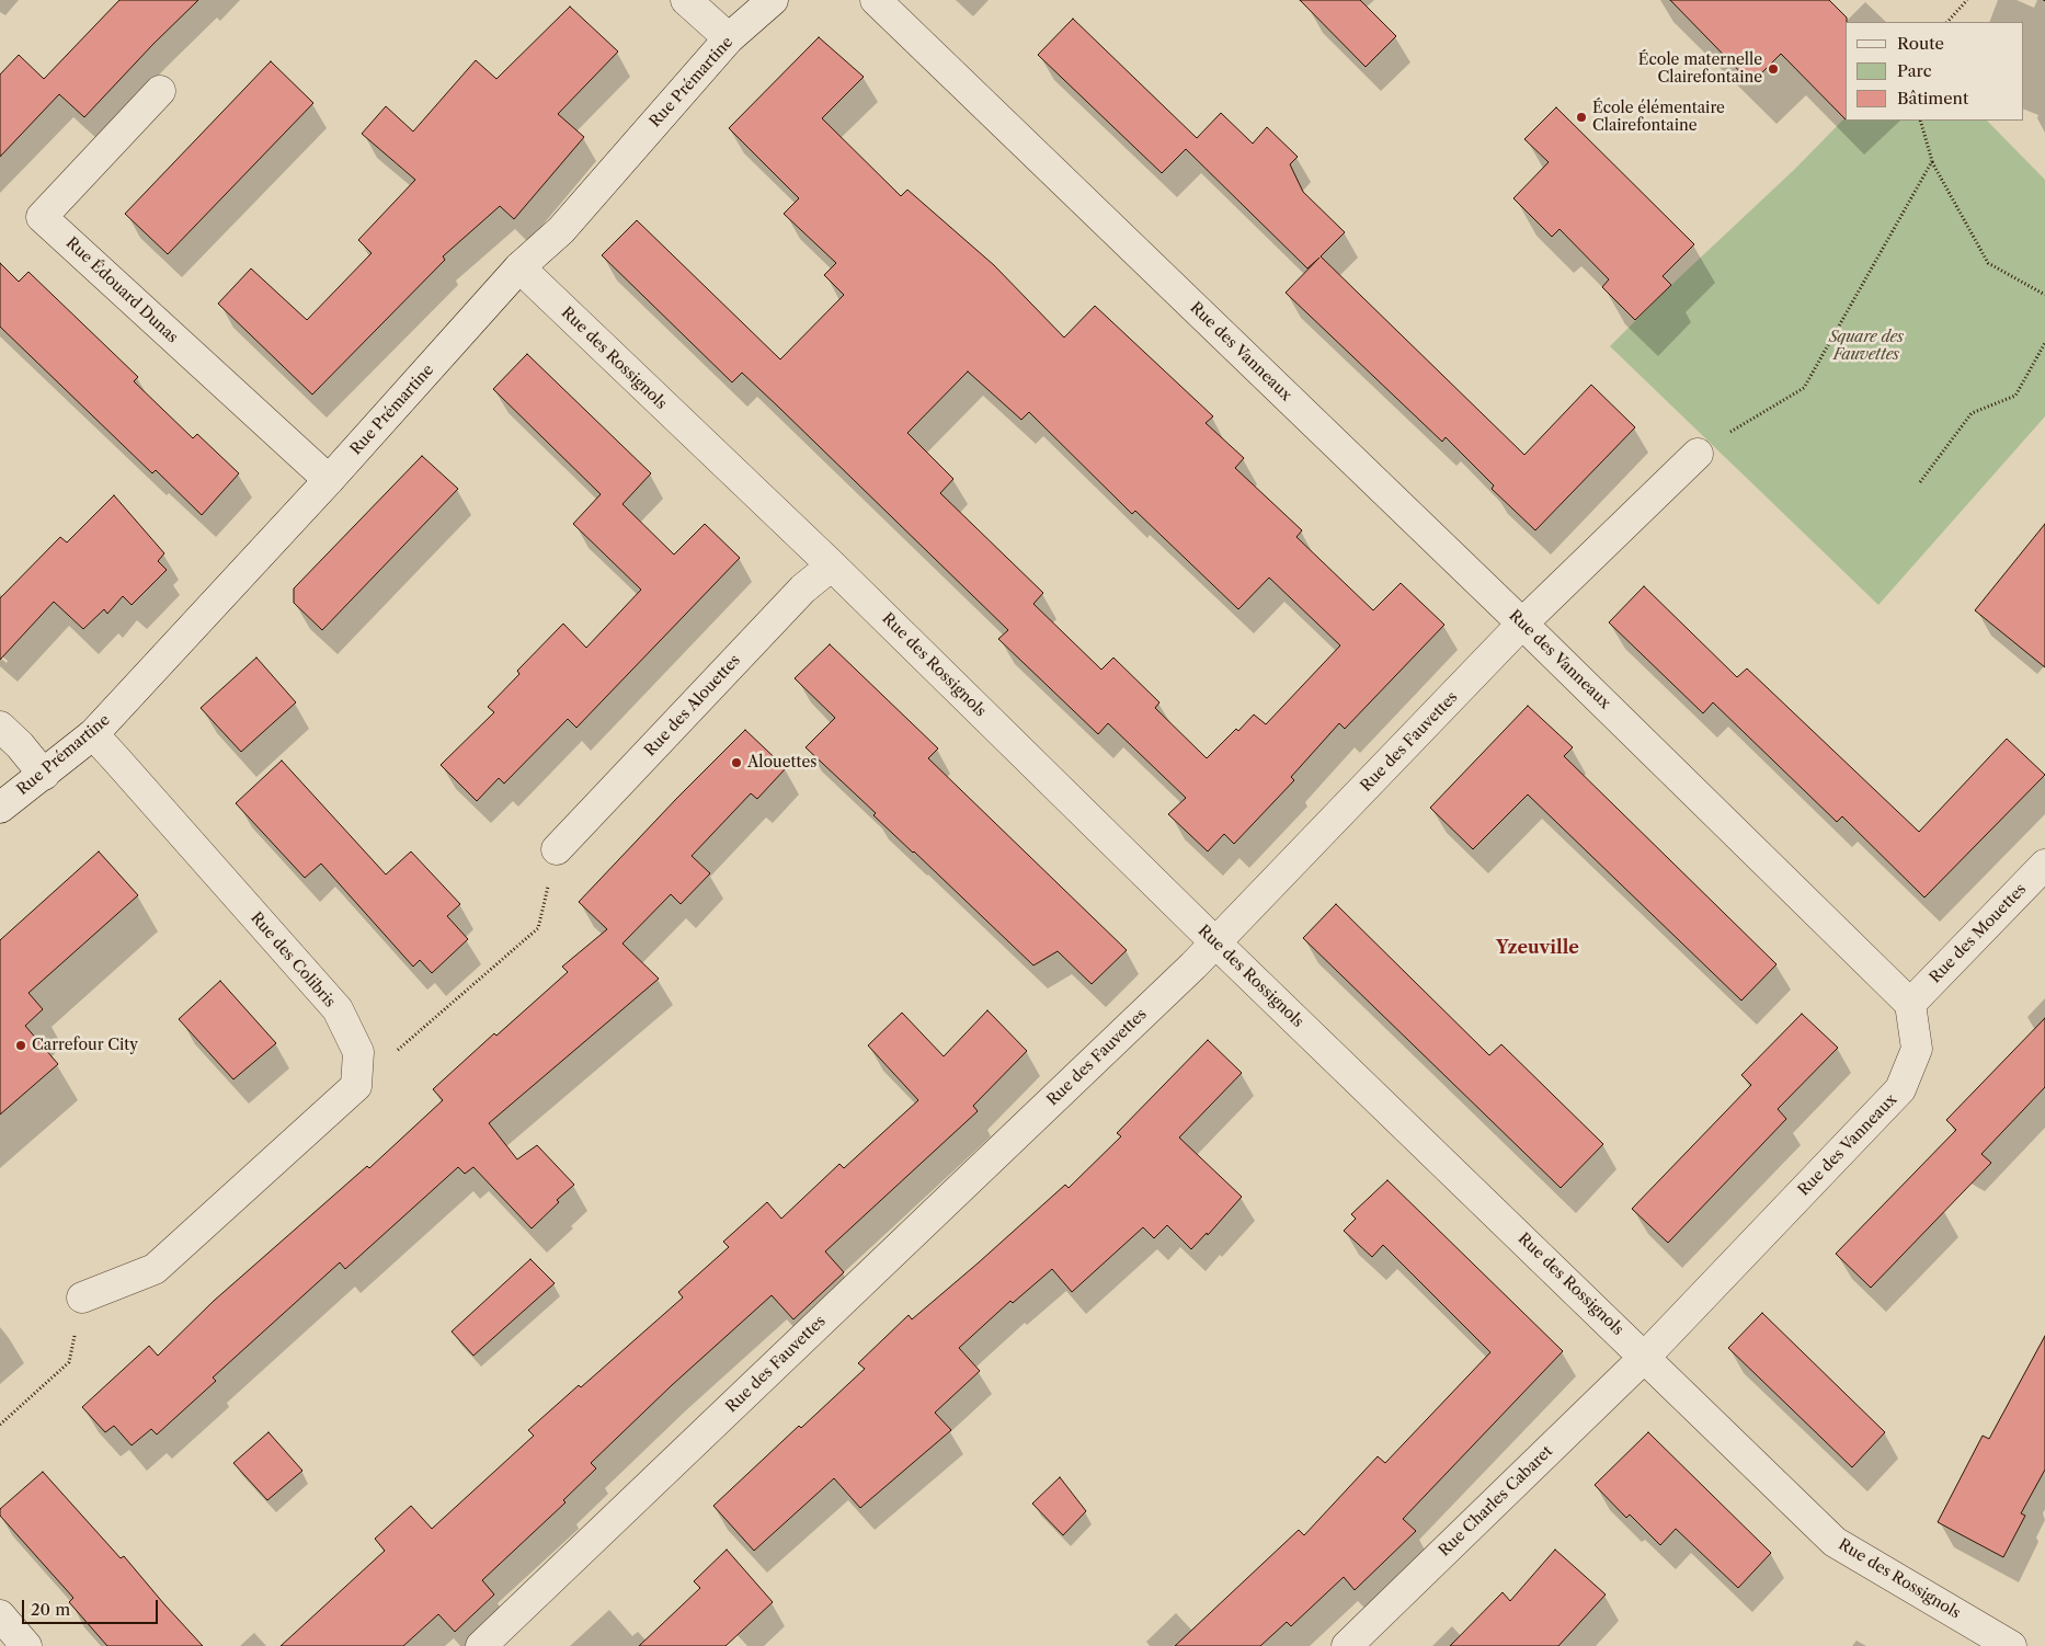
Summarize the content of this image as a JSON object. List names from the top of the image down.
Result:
{
  "streets": {
    "street": [
      "Rue Prémartine",
      "Rue Édouard Dunas",
      "Rue des Vanneaux",
      "Rue des Rossignols",
      "Rue des Alouettes",
      "Rue des Fauvettes",
      "Rue des Mouettes",
      "Rue des Colibris",
      "Rue Charles Cabaret"
    ]
  },
  "crossings": [
    ["Rue Prémartine", "Rue Édouard Dunas"],
    ["Rue Prémartine", "Rue des Rossignols"],
    ["Rue Prémartine", "Rue des Colibris"],
    ["Rue des Vanneaux", "Rue des Rossignols"],
    ["Rue des Vanneaux", "Rue des Fauvettes"],
    ["Rue des Vanneaux", "Rue des Mouettes"],
    ["Rue des Vanneaux", "Rue Charles Cabaret"],
    ["Rue des Rossignols", "Rue des Alouettes"],
    ["Rue des Rossignols", "Rue des Fauvettes"],
    ["Rue des Rossignols", "Rue Charles Cabaret"]
  ],
  "districts": ["Yzeuville"],
  "parks": ["Square des Fauvettes"],
  "places": [
    "École maternelle Clairefontaine",
    "École élémentaire Clairefontaine",
    "Alouettes",
    "Carrefour City"
  ],
  "legend": ["Route", "Parc", "Bâtiment"],
  "scale_bar": "20 m"
}
